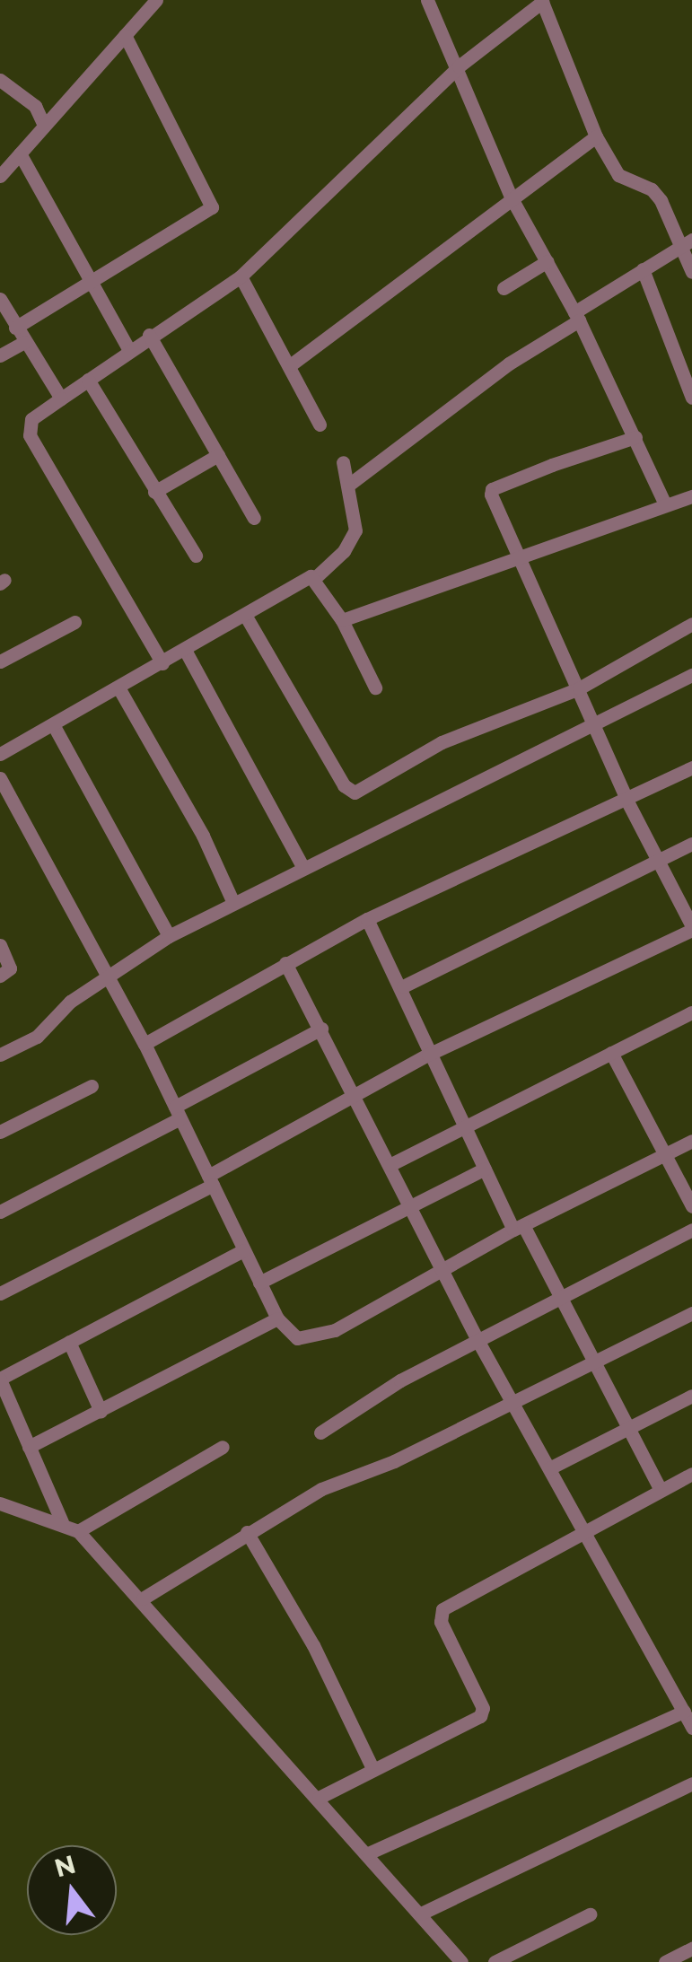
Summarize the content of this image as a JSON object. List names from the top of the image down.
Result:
{
  "north": "top"
}
